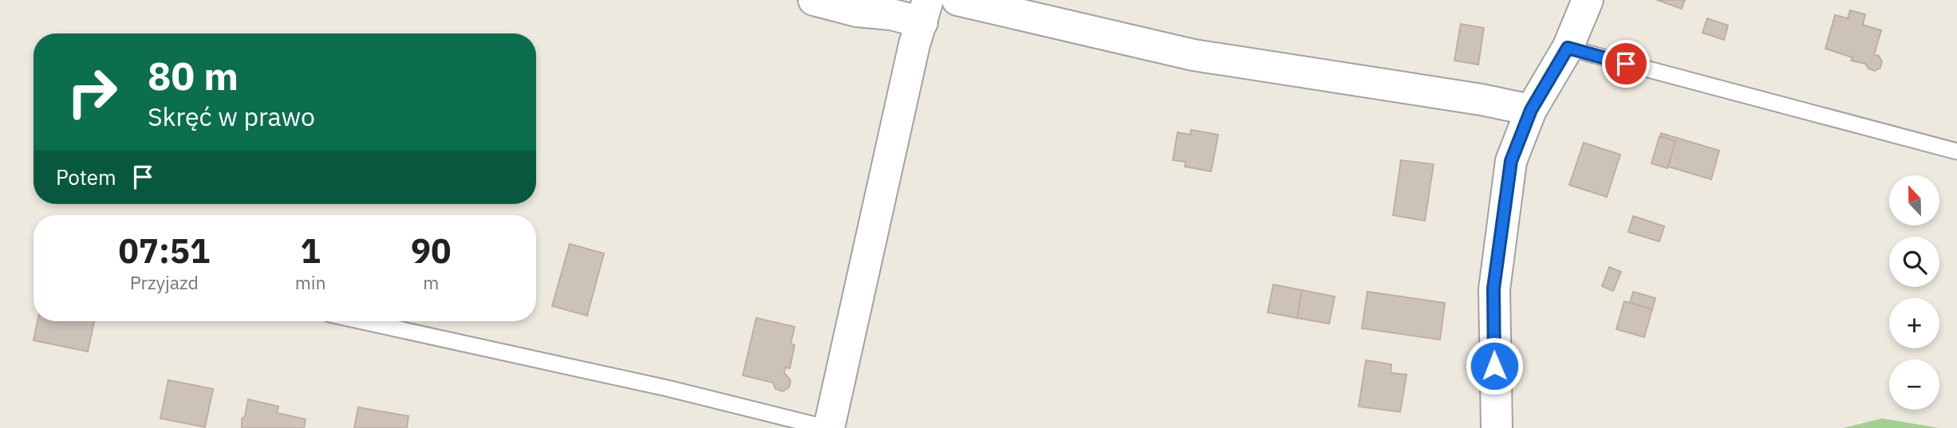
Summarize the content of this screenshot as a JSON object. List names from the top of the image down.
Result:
{
  "north": "top",
  "page": {
    "turn": ["80 m", "Skręć w prawo"],
    "then": "Potem",
    "map_buttons": ["+", "−"],
    "eta": [
      "07:51",
      "Przyjazd",
      "1",
      "min",
      "90",
      "m"
    ]
  }
}
